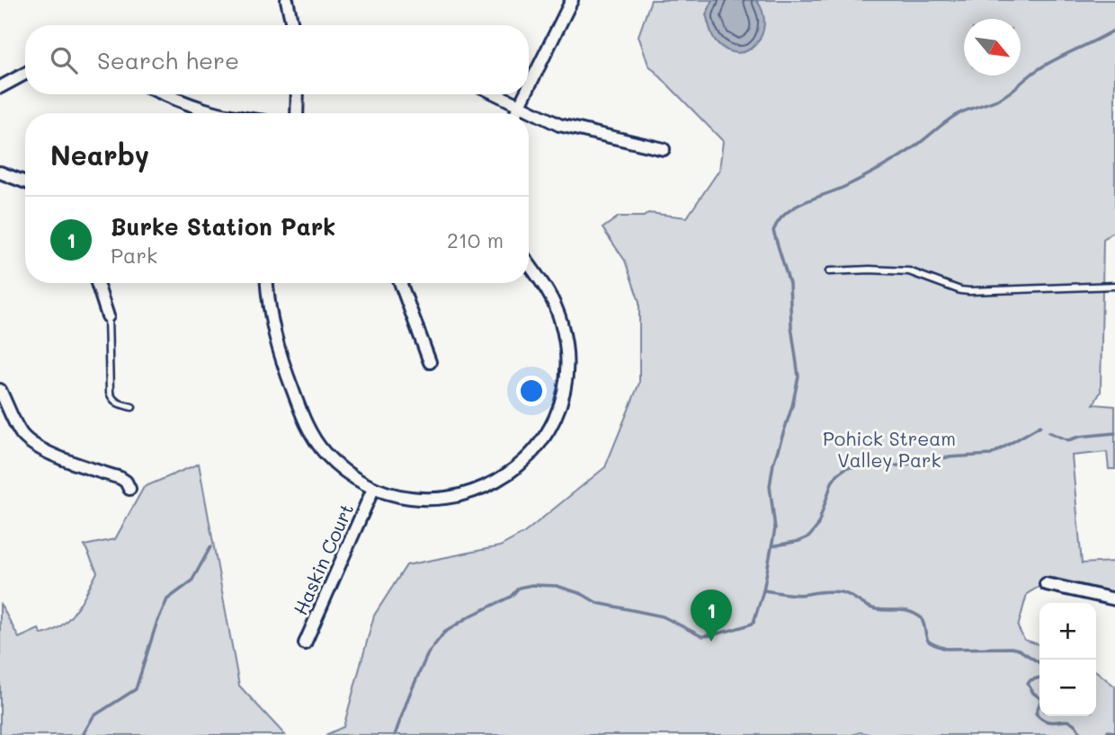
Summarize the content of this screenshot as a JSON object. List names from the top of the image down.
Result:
{
  "streets": {
    "street": ["Haskin Court"]
  },
  "parks": ["Pohick Stream Valley Park"],
  "north": "bottom right",
  "page": {
    "search": "Search here",
    "heading": "Nearby",
    "list": [
      {
        "mark": "1",
        "name": "Burke Station Park",
        "note": "Park",
        "value": "210 m"
      }
    ],
    "pins": "1",
    "map_buttons": ["+", "−"]
  }
}
